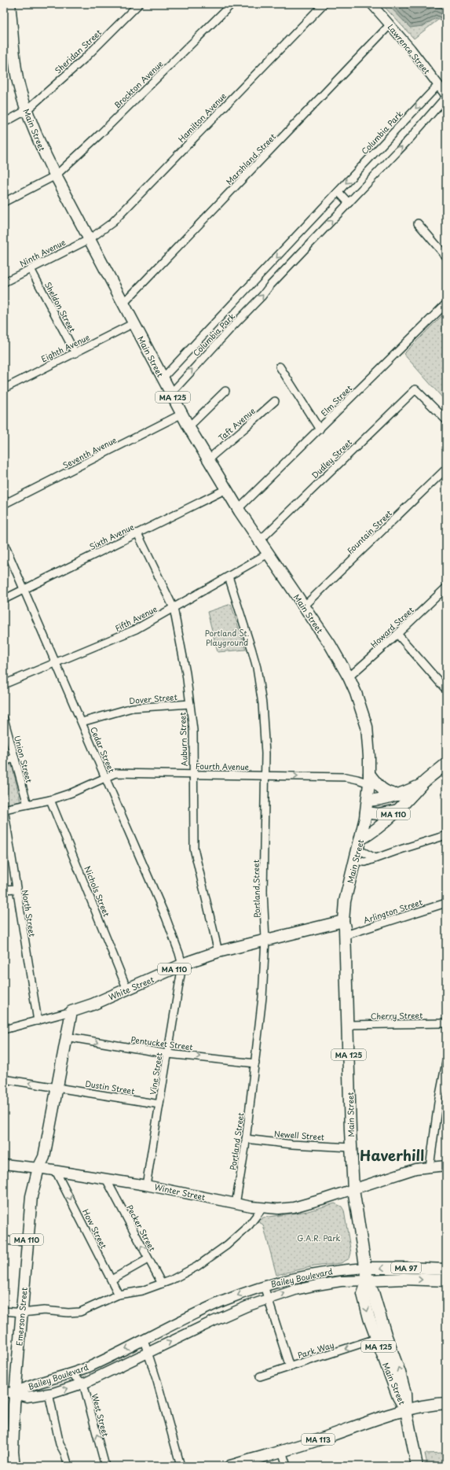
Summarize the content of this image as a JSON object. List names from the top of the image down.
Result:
{
  "streets": {
    "main road": [
      "Main Street",
      "MA 125",
      "MA 110",
      "White Street",
      "Winter Street",
      "MA 97",
      "Bailey Boulevard",
      "Emerson Street",
      "MA 113"
    ],
    "street": [
      "Lawrence Street",
      "Sheridan Street",
      "Brockton Avenue",
      "Hamilton Avenue",
      "Columbia Park",
      "Marshland Street",
      "Ninth Avenue",
      "Sheldon Street",
      "Eighth Avenue",
      "Elm Street",
      "Taft Avenue",
      "Seventh Avenue",
      "Dudley Street",
      "Fountain Street",
      "Sixth Avenue",
      "Fifth Avenue",
      "Howard Street",
      "Dover Street",
      "Auburn Street",
      "Cedar Street",
      "Union Street",
      "Fourth Avenue",
      "Portland Street",
      "Nichols Street",
      "Arlington Street",
      "North Street",
      "Cherry Street",
      "Pentucket Street",
      "Vine Street",
      "Dustin Street",
      "Newell Street",
      "Pecker Street",
      "How Street",
      "Park Way",
      "West Street"
    ]
  },
  "crossings": [
    ["Lawrence Street", "Columbia Park"],
    ["Lawrence Street", "Marshland Street"],
    ["Sheridan Street", "Main Street"],
    ["Brockton Avenue", "Main Street"],
    ["Hamilton Avenue", "Main Street"],
    ["Hamilton Avenue", "Ninth Avenue"],
    ["Main Street", "Columbia Park"],
    ["Main Street", "Marshland Street"],
    ["Main Street", "Ninth Avenue"],
    ["Main Street", "Eighth Avenue"],
    ["Main Street", "MA 125"],
    ["Main Street", "Elm Street"],
    ["Main Street", "Taft Avenue"],
    ["Main Street", "Seventh Avenue"],
    ["Main Street", "Dudley Street"],
    ["Main Street", "Fountain Street"],
    ["Main Street", "Sixth Avenue"],
    ["Main Street", "Fifth Avenue"],
    ["Main Street", "Howard Street"],
    ["Main Street", "Fourth Avenue"],
    ["Main Street", "MA 110"],
    ["Main Street", "Arlington Street"],
    ["Main Street", "White Street"],
    ["Main Street", "Cherry Street"],
    ["Main Street", "Newell Street"],
    ["Main Street", "Winter Street"],
    ["Main Street", "MA 97"],
    ["Main Street", "Bailey Boulevard"],
    ["Main Street", "Park Way"],
    ["Main Street", "MA 113"],
    ["Ninth Avenue", "Sheldon Street"],
    ["Sheldon Street", "Eighth Avenue"],
    ["MA 125", "MA 113"],
    ["Sixth Avenue", "Auburn Street"],
    ["Sixth Avenue", "Cedar Street"],
    ["Fifth Avenue", "Auburn Street"],
    ["Fifth Avenue", "Cedar Street"],
    ["Fifth Avenue", "Portland Street"],
    ["Dover Street", "Auburn Street"],
    ["Dover Street", "Cedar Street"],
    ["Auburn Street", "Fourth Avenue"],
    ["Auburn Street", "White Street"],
    ["Cedar Street", "Fourth Avenue"],
    ["Cedar Street", "White Street"],
    ["Cedar Street", "Vine Street"],
    ["Union Street", "Fourth Avenue"],
    ["Fourth Avenue", "Portland Street"],
    ["Fourth Avenue", "Nichols Street"],
    ["Fourth Avenue", "North Street"],
    ["MA 110", "White Street"],
    ["MA 110", "Pentucket Street"],
    ["MA 110", "Dustin Street"],
    ["MA 110", "Winter Street"],
    ["MA 110", "Emerson Street"],
    ["Portland Street", "White Street"],
    ["Portland Street", "Pentucket Street"],
    ["Portland Street", "Newell Street"],
    ["Portland Street", "Winter Street"],
    ["Nichols Street", "White Street"],
    ["White Street", "Vine Street"],
    ["Pentucket Street", "Vine Street"],
    ["Vine Street", "Dustin Street"],
    ["Vine Street", "Winter Street"],
    ["Winter Street", "Pecker Street"],
    ["Winter Street", "How Street"],
    ["Winter Street", "Emerson Street"],
    ["MA 97", "Bailey Boulevard"],
    ["Bailey Boulevard", "Emerson Street"],
    ["Bailey Boulevard", "West Street"]
  ],
  "one_way": [
    "Pentucket Street",
    "Pecker Street",
    "How Street",
    "Park Way"
  ],
  "districts": ["Haverhill"],
  "parks": ["Portland St. Playground", "G.A.R. Park"]
}
